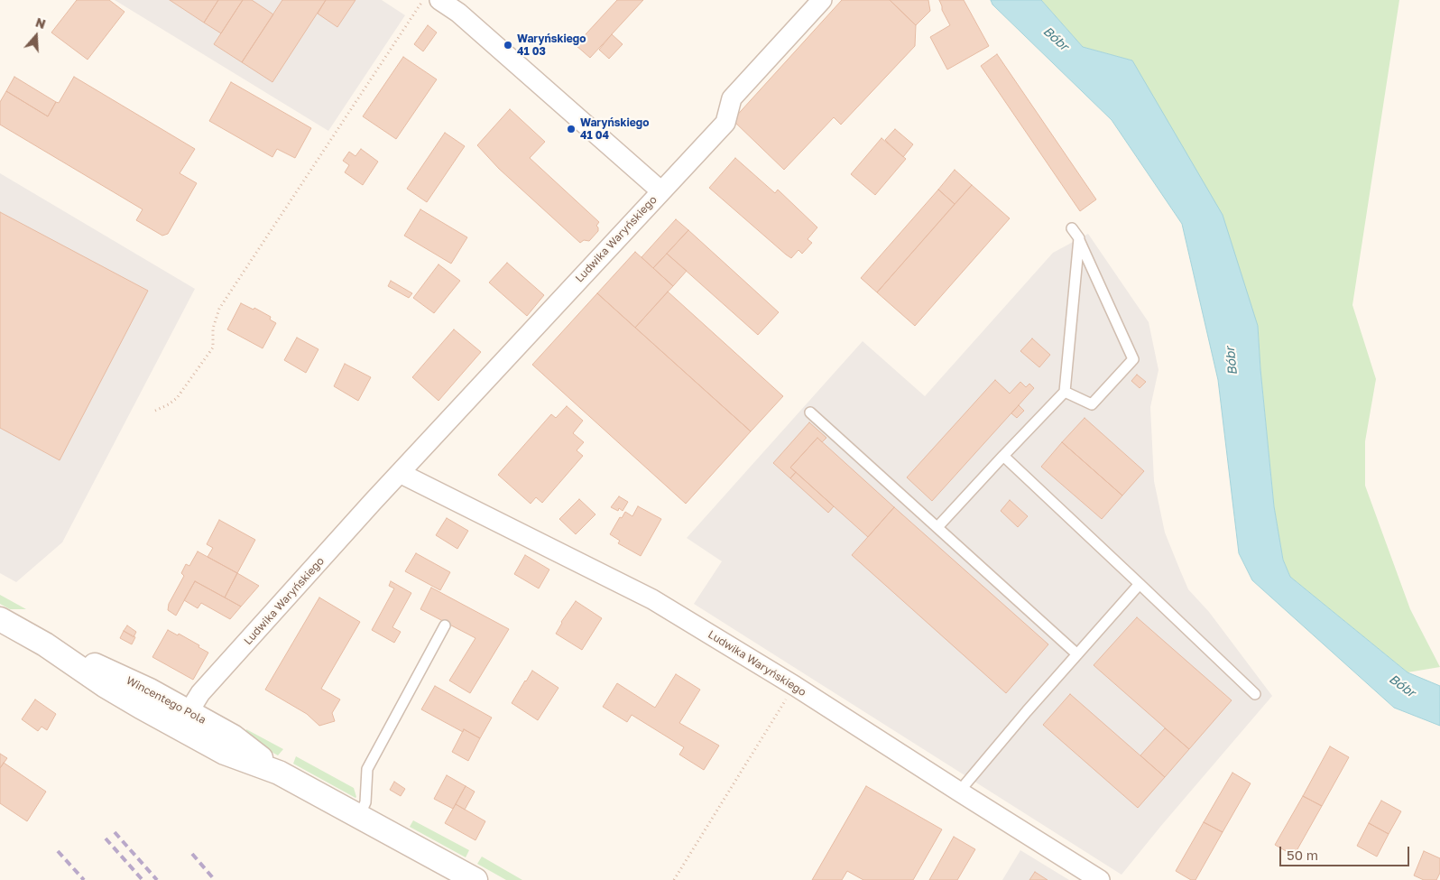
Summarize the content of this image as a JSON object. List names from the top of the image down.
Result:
{
  "streets": {
    "street": ["Ludwika Waryńskiego", "Wincentego Pola"]
  },
  "crossings": [
    ["Ludwika Waryńskiego", "Wincentego Pola"]
  ],
  "water": ["Bóbr"],
  "places": ["Waryńskiego 41 03", "Waryńskiego 41 04"],
  "scale_bar": "50 m",
  "north": "top"
}
